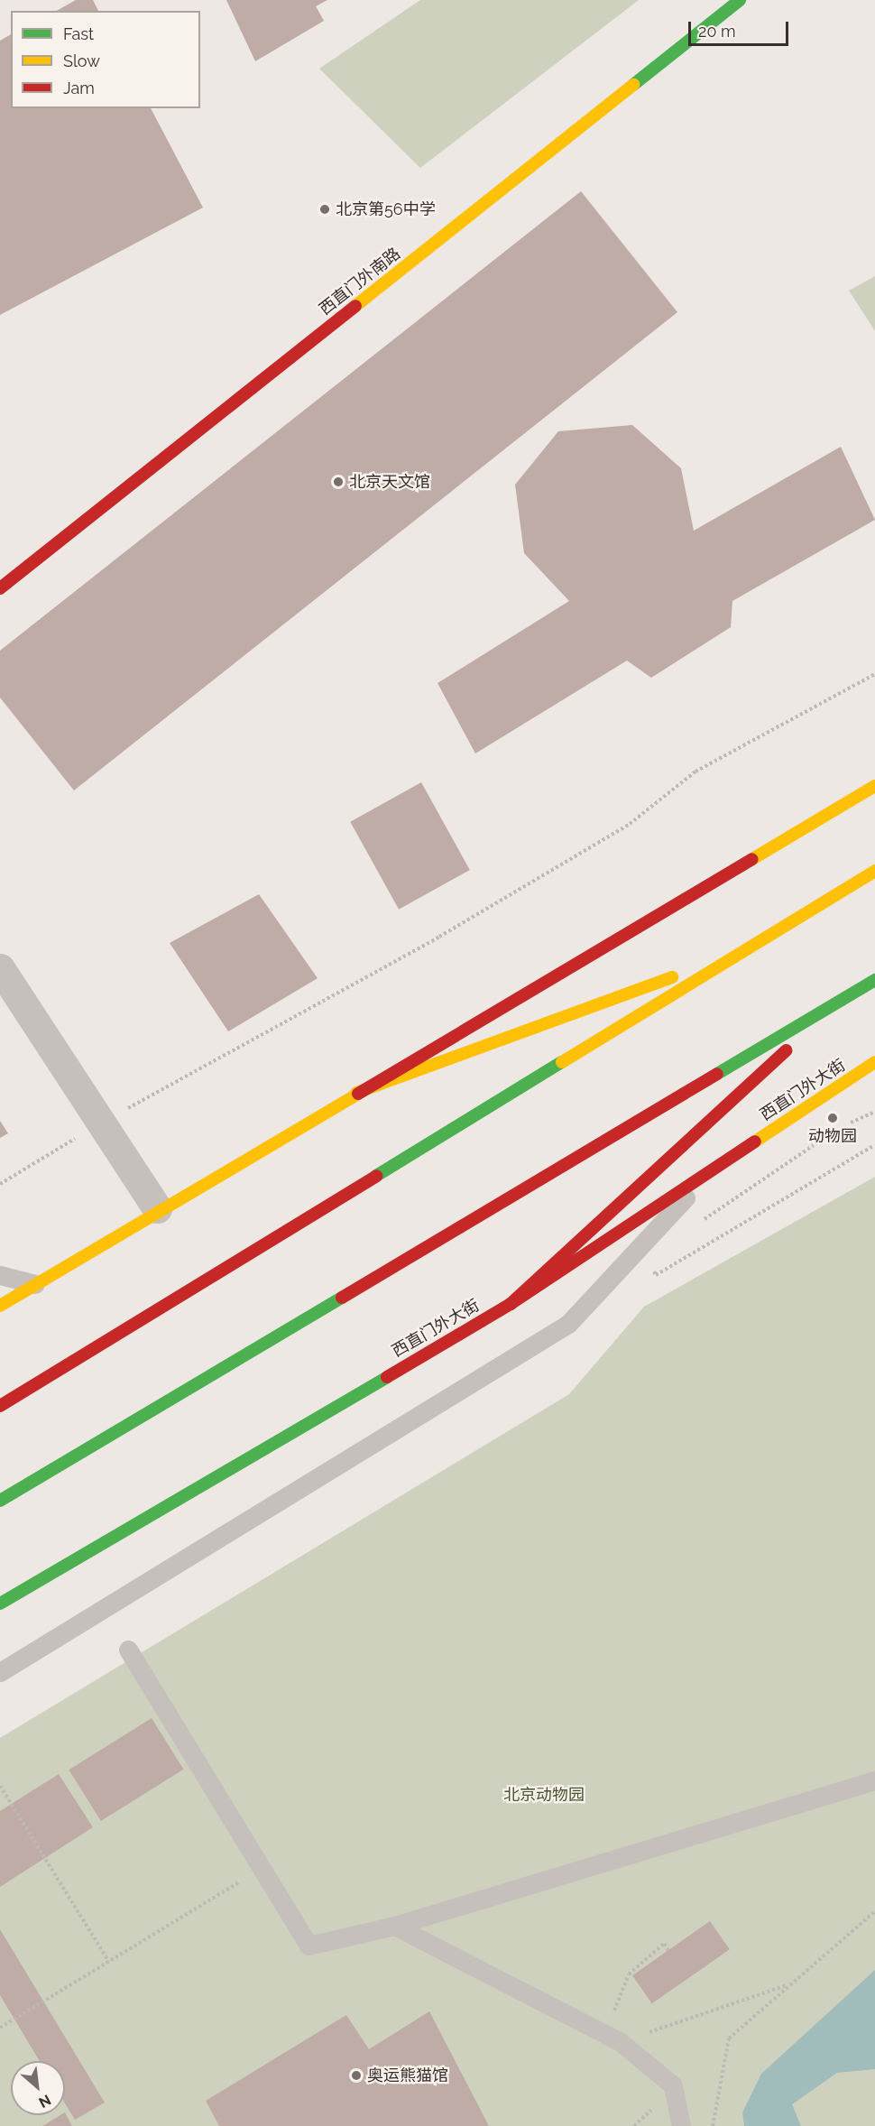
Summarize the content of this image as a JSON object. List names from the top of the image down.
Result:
{
  "streets": {
    "main road": ["西直门外南路", "西直门外大街"]
  },
  "parks": ["北京动物园"],
  "places": [
    "北京第56中学",
    "北京天文馆",
    "动物园",
    "奥运熊猫馆"
  ],
  "legend": ["Fast", "Slow", "Jam"],
  "scale_bar": "20 m",
  "north": "bottom right"
}
